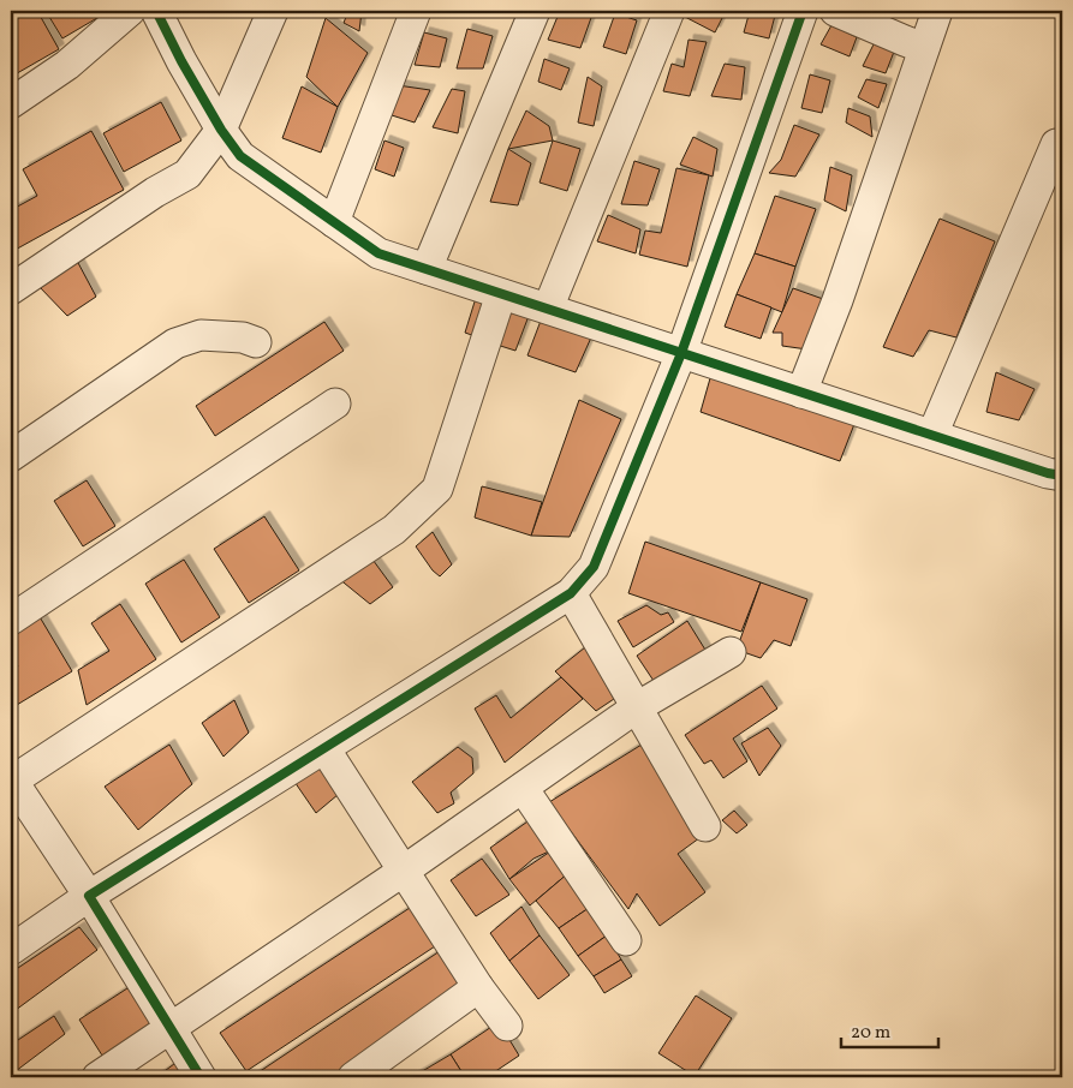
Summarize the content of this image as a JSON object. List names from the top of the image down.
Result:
{
  "scale_bar": "20 m"
}
